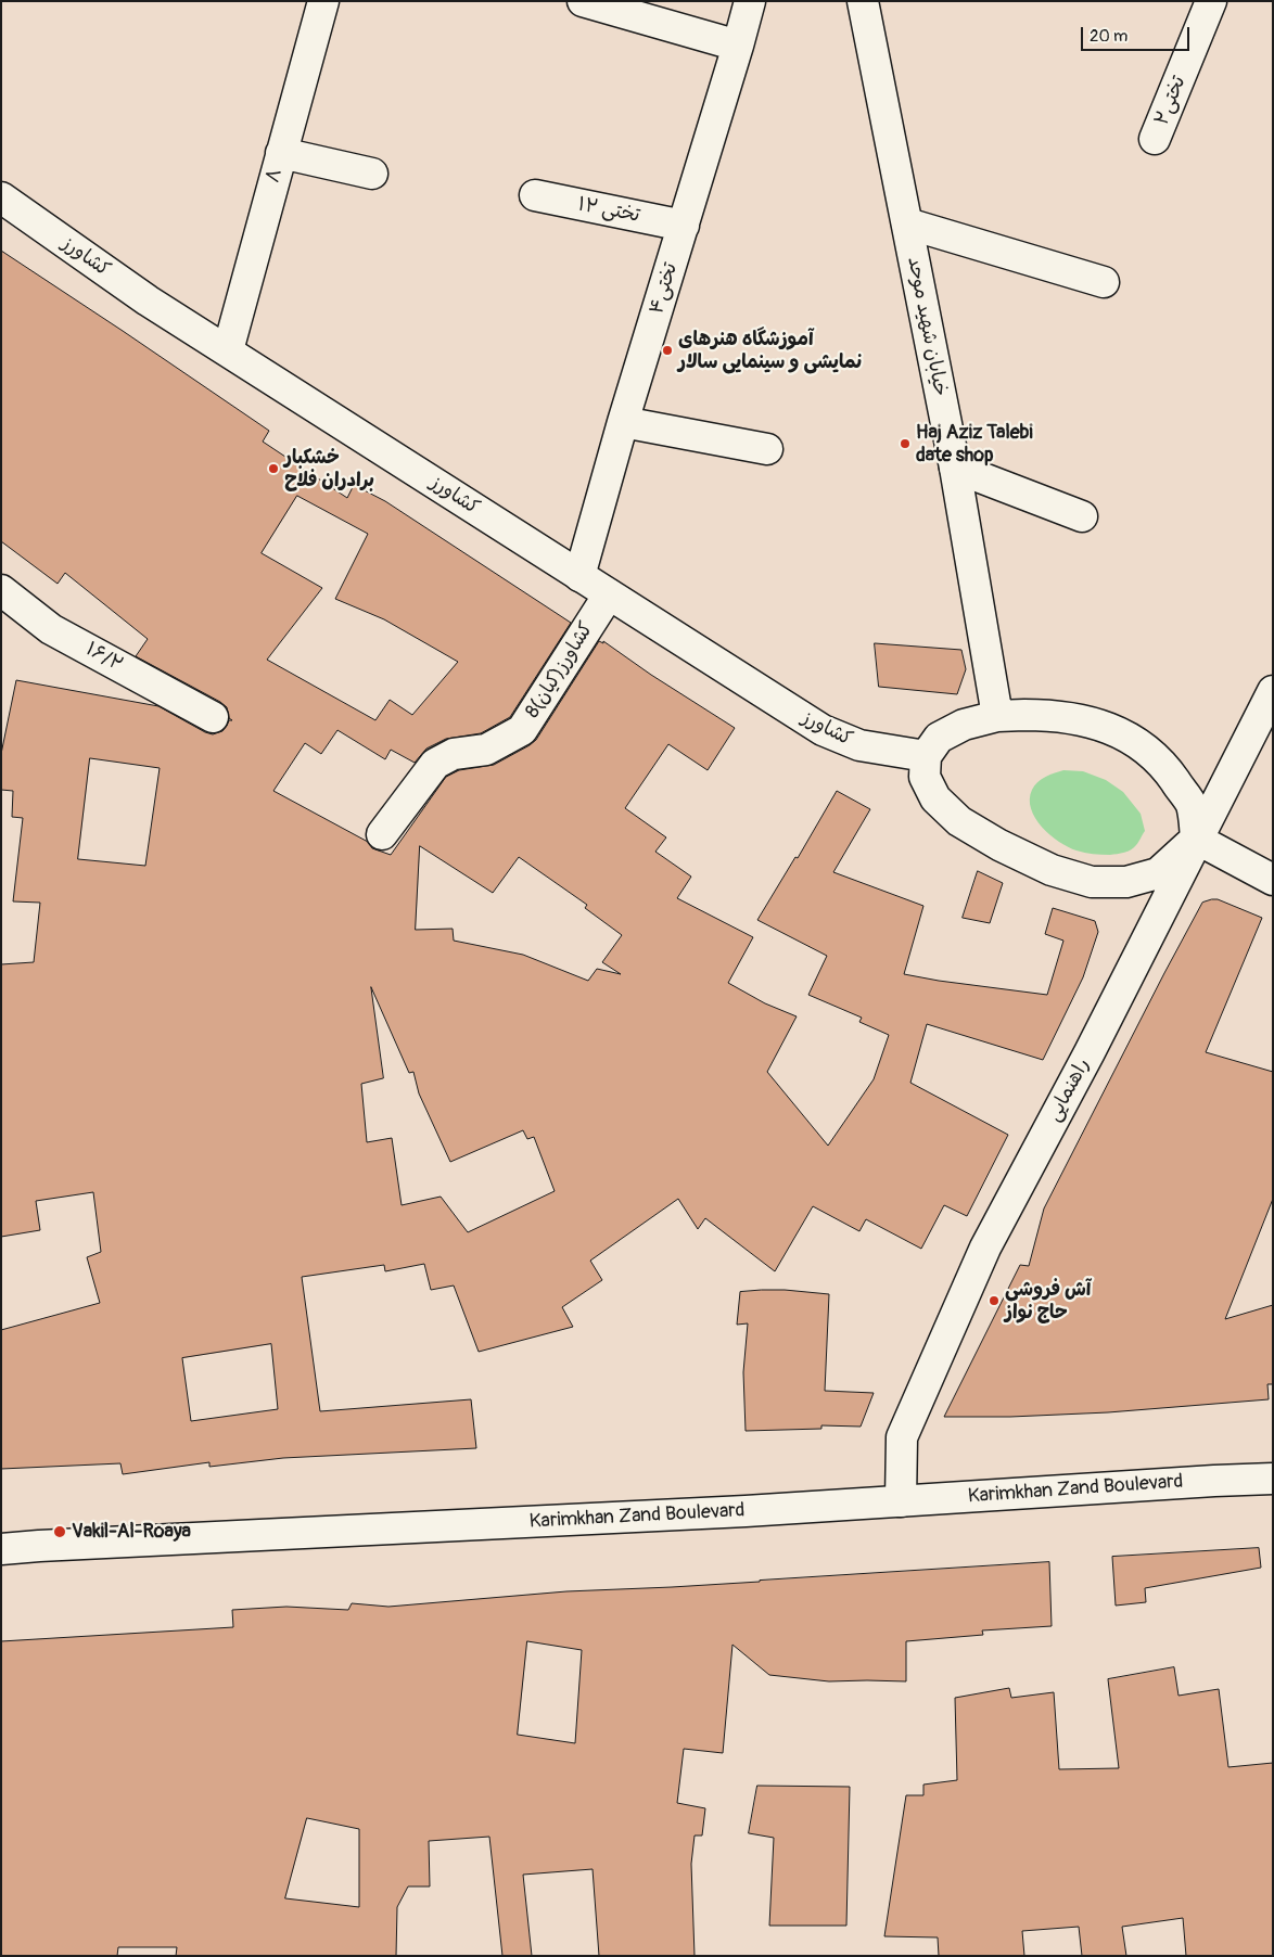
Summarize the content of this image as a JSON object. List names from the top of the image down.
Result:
{
  "streets": {
    "street": [
      "تختی۲",
      "۸",
      "۱۲ تختی",
      "کشاورز",
      "تختی۴",
      "خیابان شهید موحد",
      "۱۶/۲",
      "8کشاورز(کیان)",
      "راهنمایی",
      "Karimkhan Zand Boulevard"
    ]
  },
  "crossings": [
    ["۸", "کشاورز"],
    ["۱۲ تختی", "تختی۴"],
    ["کشاورز", "تختی۴"],
    ["کشاورز", "8کشاورز(کیان)"],
    ["راهنمایی", "Karimkhan Zand Boulevard"]
  ],
  "places": [
    "آموزشگاه هنرهای نمایشی و سینمایی سالار",
    "Haj Aziz Talebi date shop",
    "خشکبار برادران فلاح",
    "آش فروشی حاج نواز",
    "Vakil-Al-Roaya"
  ],
  "scale_bar": "20 m"
}
